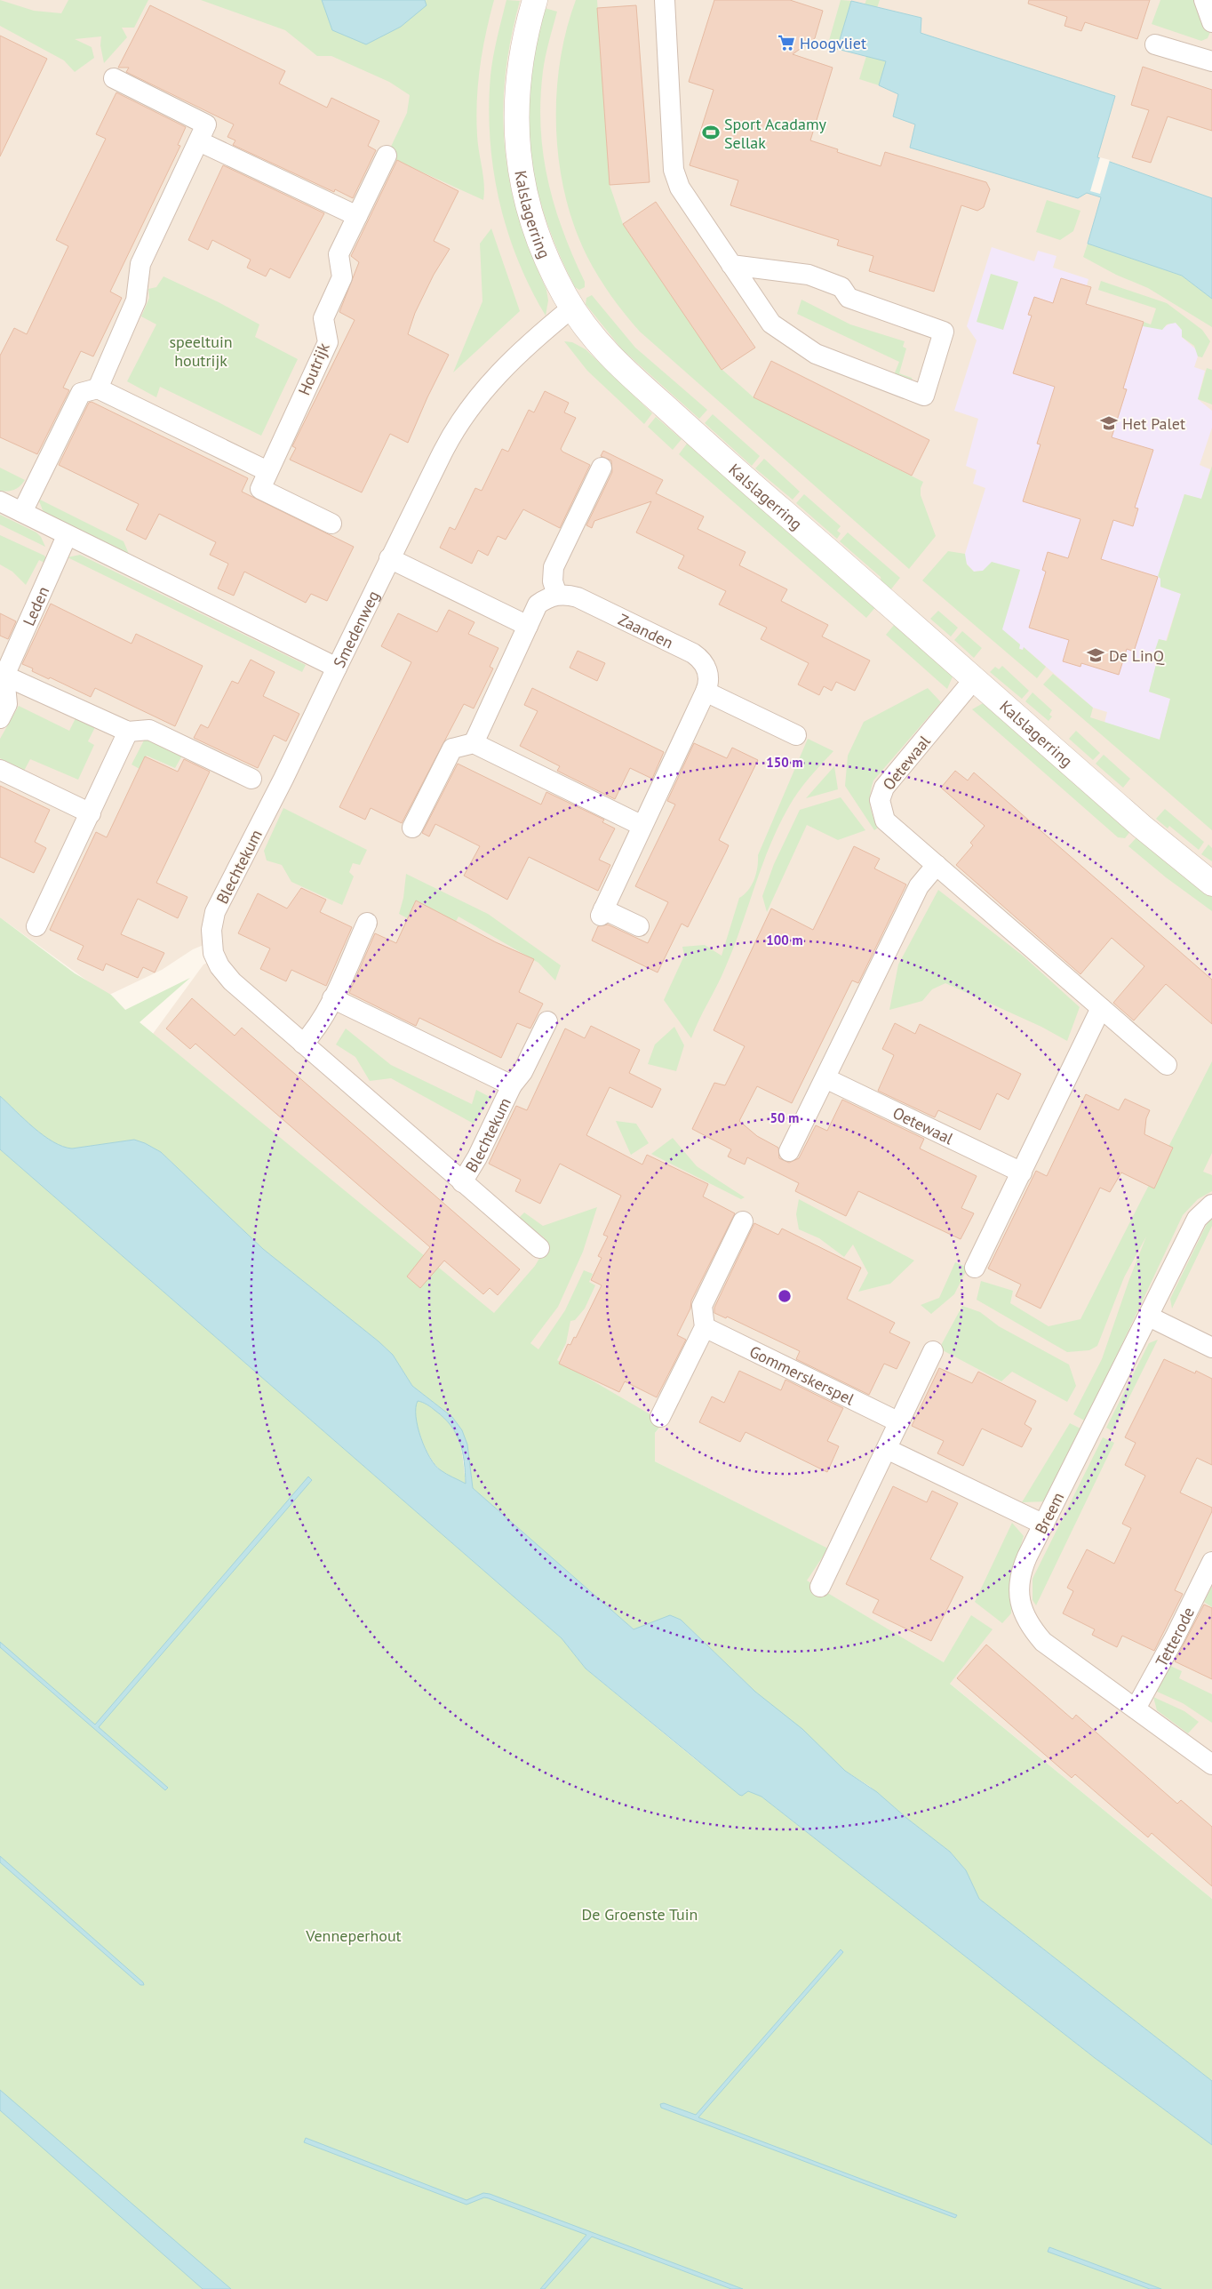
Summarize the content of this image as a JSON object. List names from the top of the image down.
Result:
{
  "streets": {
    "street": [
      "Kalslagerring",
      "Houtrijk",
      "Leden",
      "Smedenweg",
      "Zaanden",
      "Oetewaal",
      "Blechtekum",
      "Gommerskerspel",
      "Breem",
      "Tetterode"
    ]
  },
  "crossings": [
    ["Kalslagerring", "Smedenweg"],
    ["Kalslagerring", "Oetewaal"],
    ["Leden", "Smedenweg"],
    ["Smedenweg", "Blechtekum"],
    ["Breem", "Tetterode"]
  ],
  "parks": ["speeltuin houtrijk", "De Groenste Tuin", "Venneperhout"],
  "places": {
    "supermarket": ["Hoogvliet"],
    "sports": ["Sport Acadamy Sellak"],
    "school or university": ["Het Palet", "De LinQ"]
  },
  "rings": ["150 m", "100 m", "50 m"]
}
